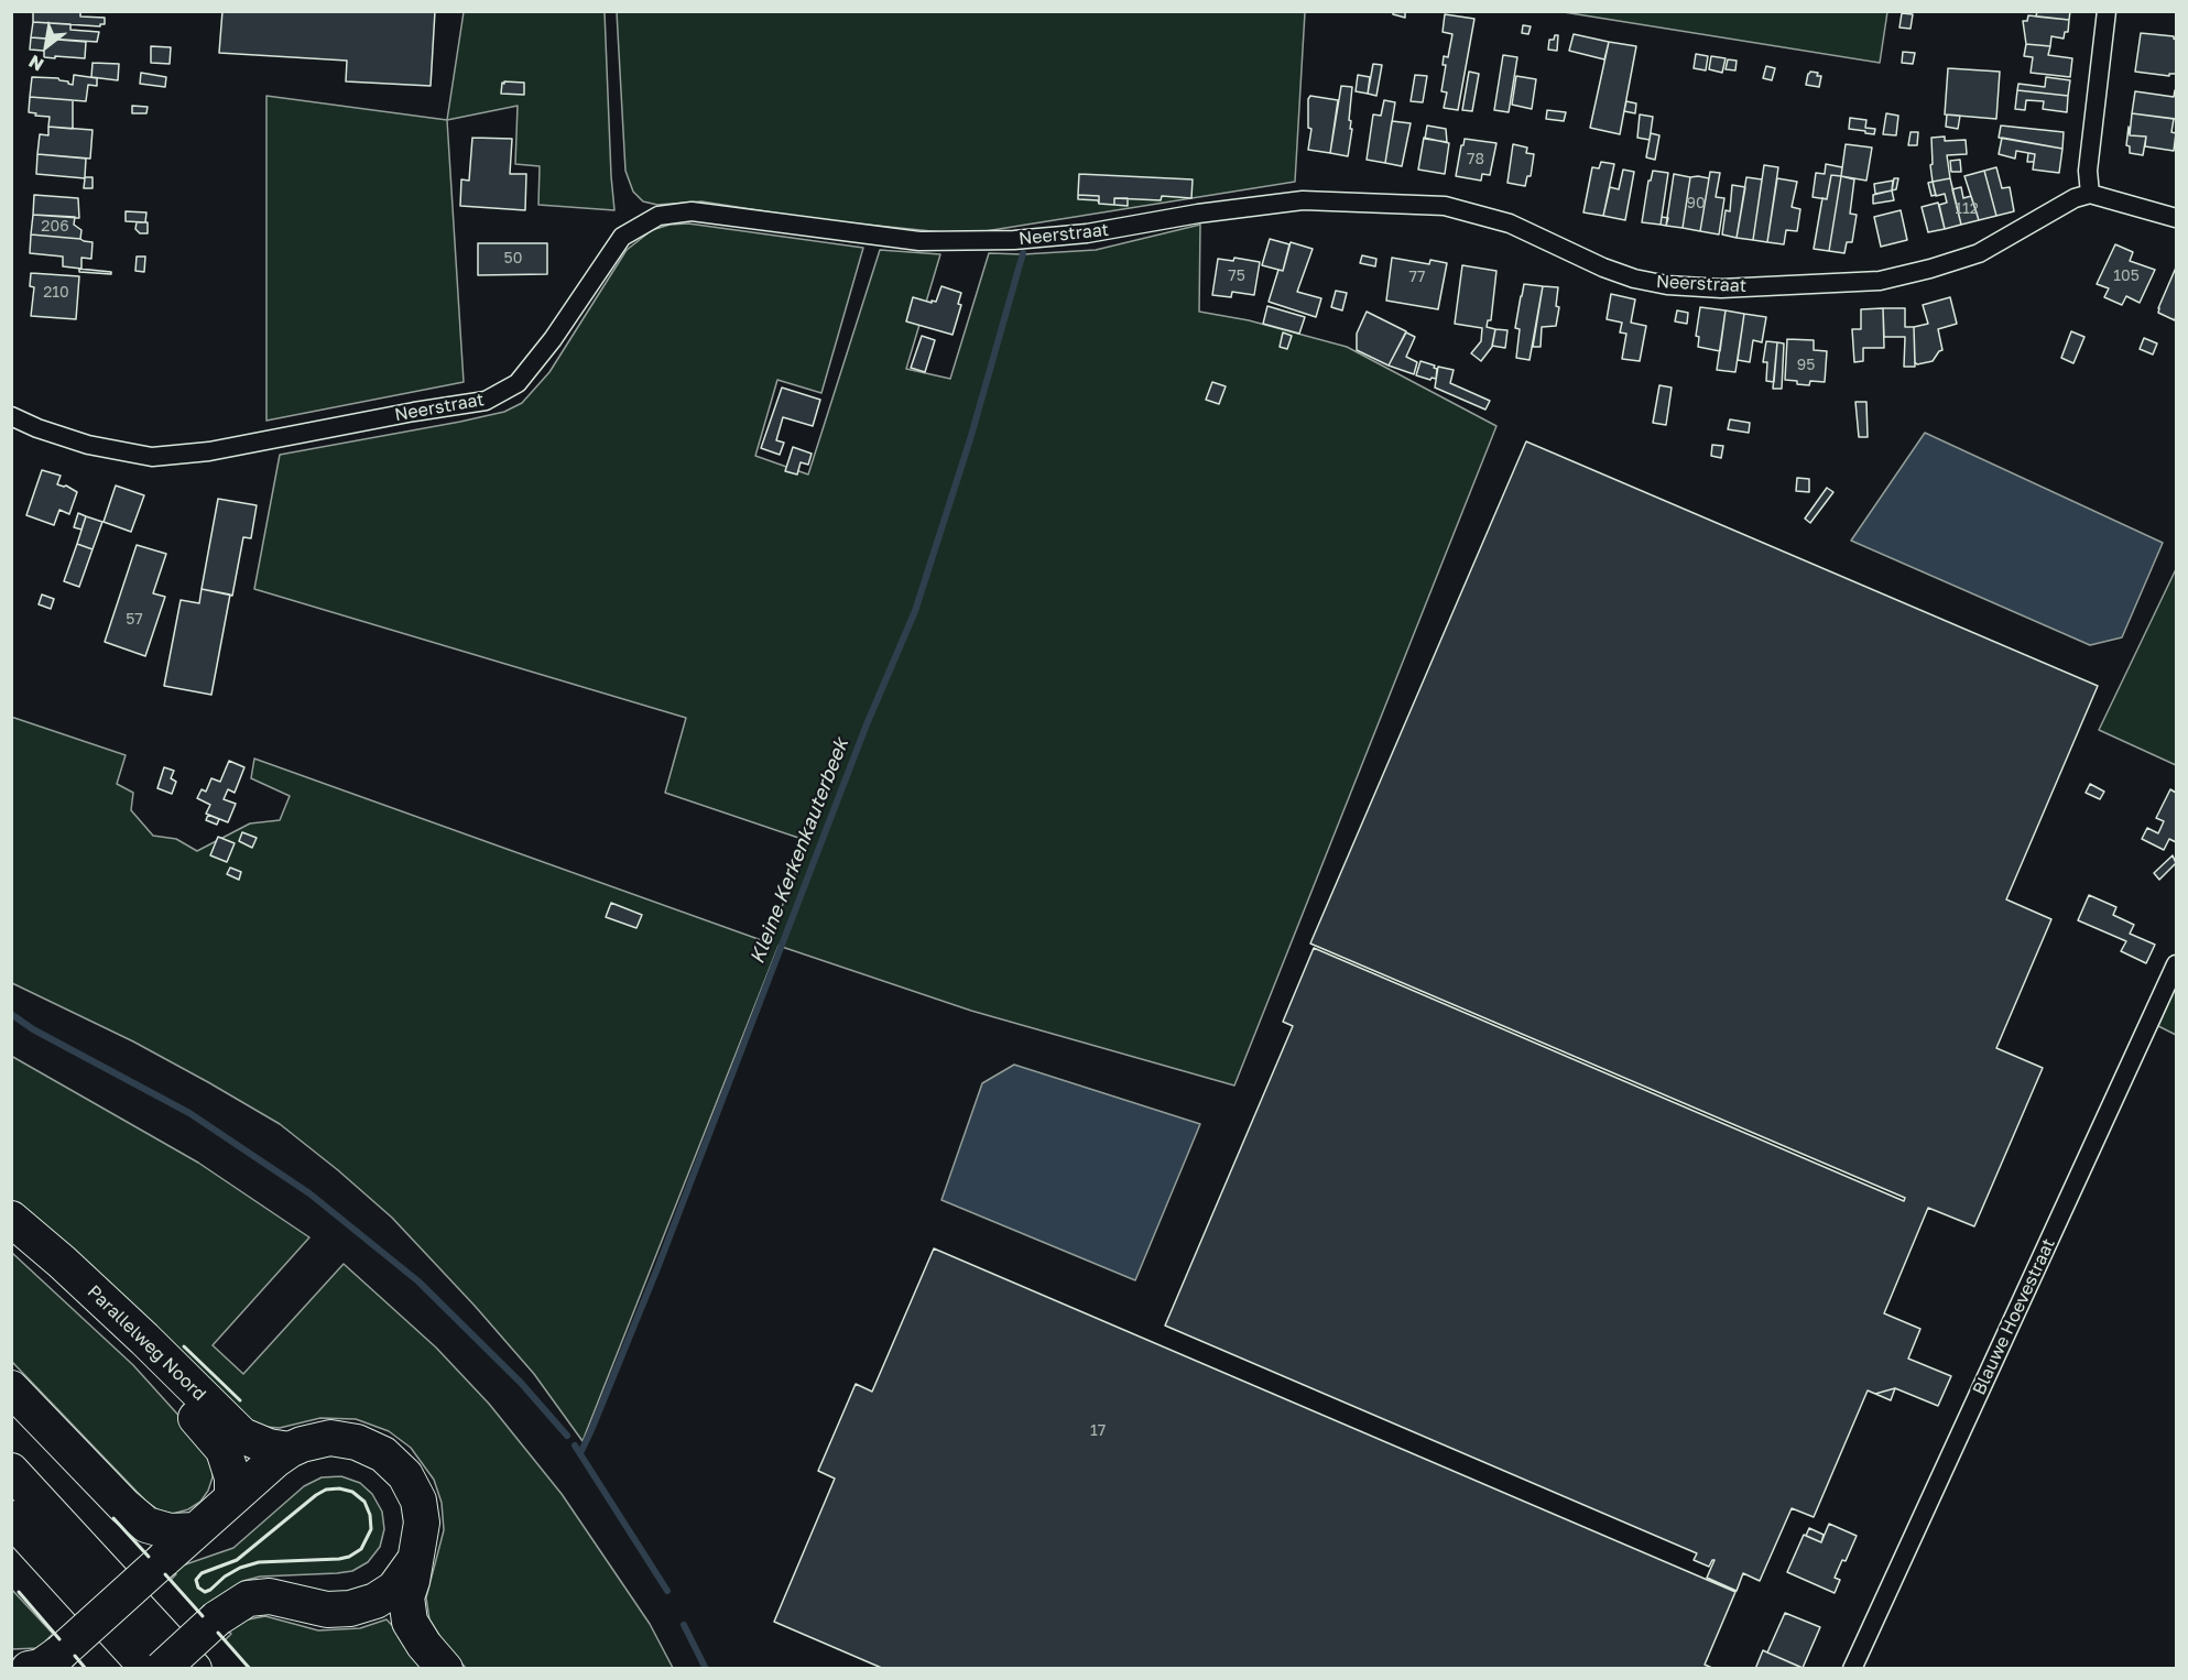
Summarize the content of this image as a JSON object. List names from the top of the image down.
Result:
{
  "streets": {
    "highway": ["Parallelweg Noord"],
    "street": ["Neerstraat", "Blauwe Hoevestraat"]
  },
  "water": ["Kleine Kerkenkauterbeek"],
  "house_numbers": [
    "78",
    "90",
    "112",
    "206",
    "50",
    "75",
    "105",
    "77",
    "210",
    "95",
    "57",
    "17"
  ],
  "north": "bottom left"
}
